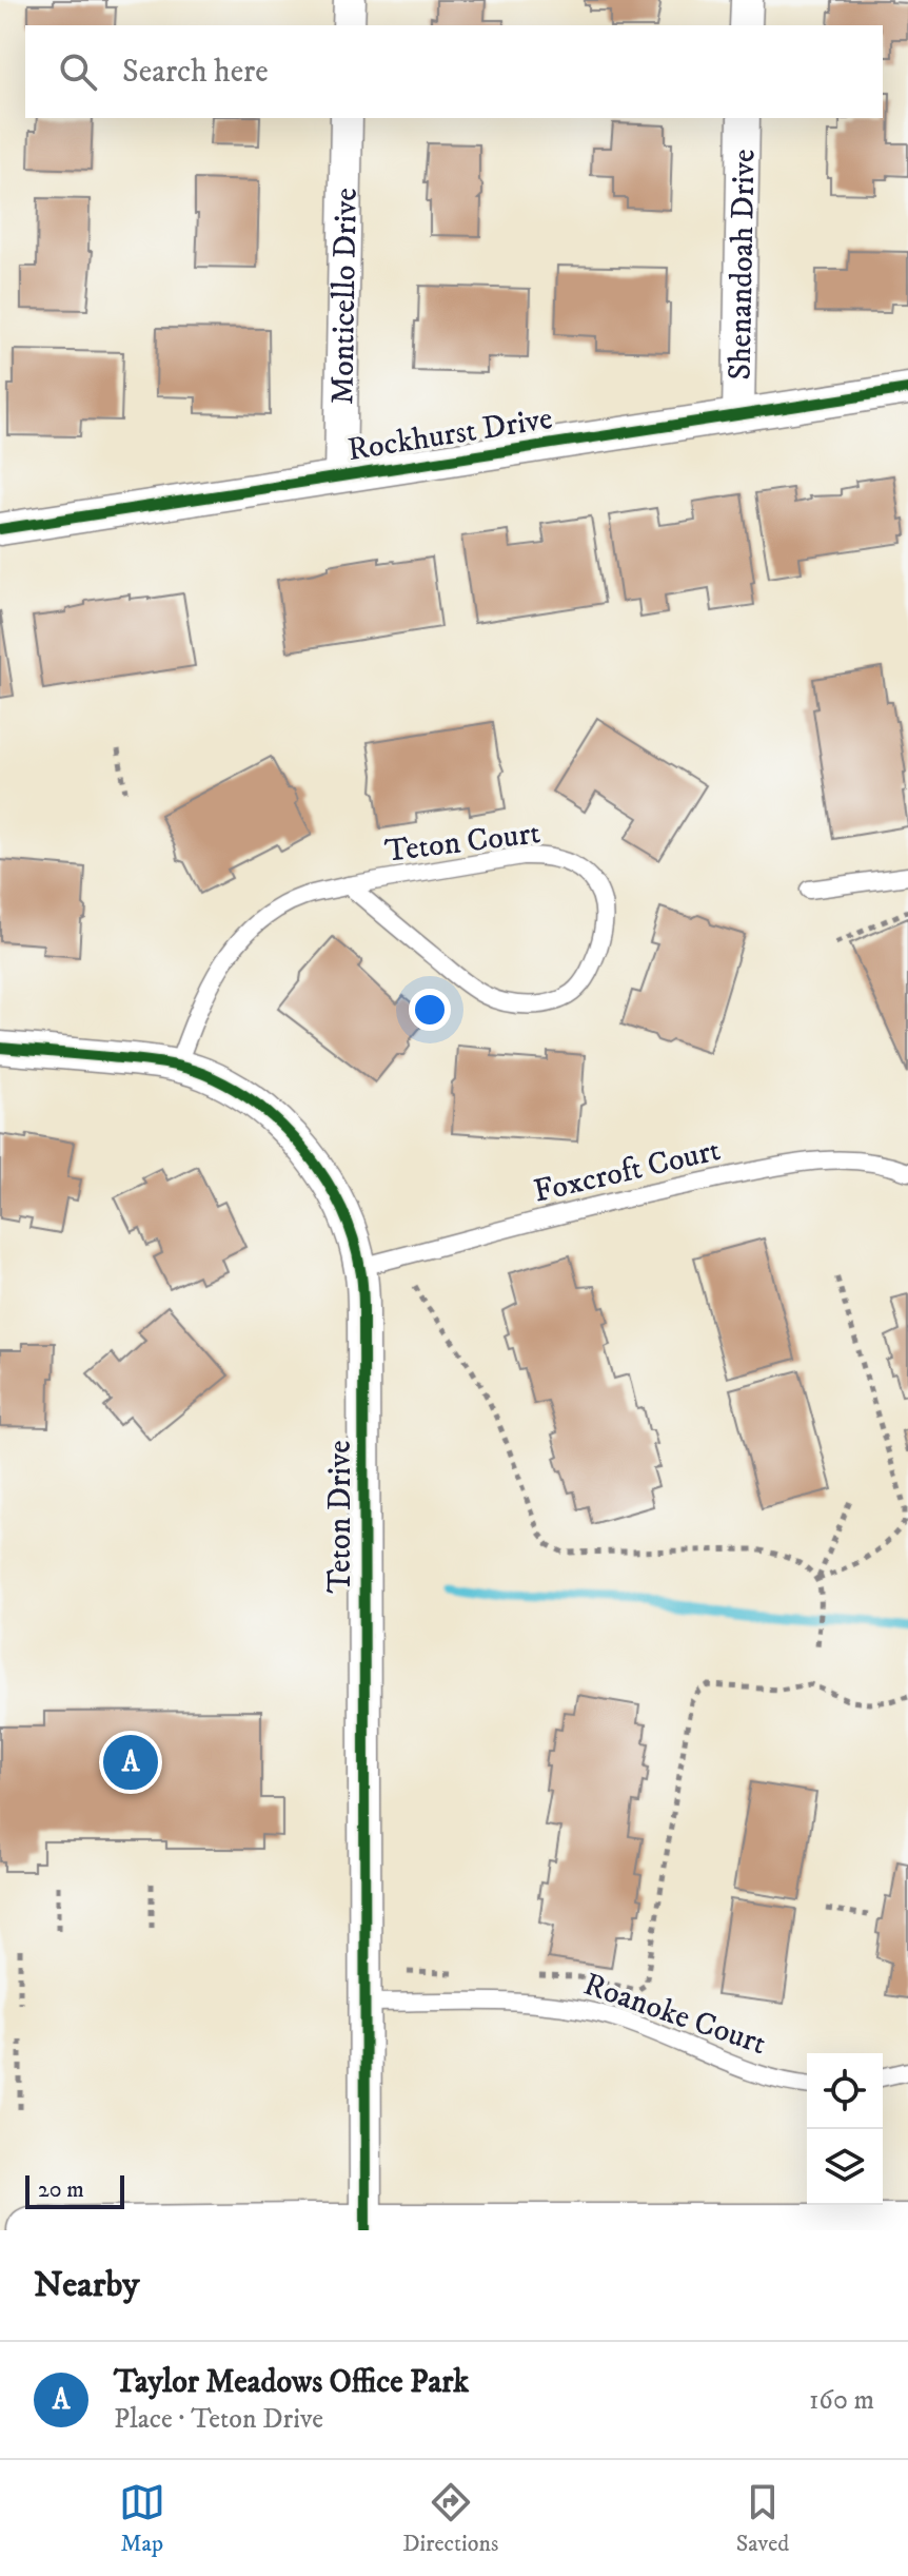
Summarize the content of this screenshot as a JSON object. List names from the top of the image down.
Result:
{
  "streets": {
    "street": [
      "Shenandoah Drive",
      "Monticello Drive",
      "Rockhurst Drive",
      "Teton Drive"
    ],
    "lane": ["Teton Court", "Foxcroft Court", "Roanoke Court"]
  },
  "crossings": [
    ["Shenandoah Drive", "Rockhurst Drive"],
    ["Monticello Drive", "Rockhurst Drive"],
    ["Teton Court", "Teton Drive"],
    ["Foxcroft Court", "Teton Drive"],
    ["Teton Drive", "Roanoke Court"]
  ],
  "scale_bar": "20 m",
  "page": {
    "search": "Search here",
    "pins": "A",
    "scale": "20 m",
    "heading": "Nearby",
    "list": [
      {
        "mark": "A",
        "name": "Taylor Meadows Office Park",
        "note": "Place · Teton Drive",
        "value": "160 m"
      }
    ],
    "nav": ["Map", "Directions", "Saved"]
  }
}
